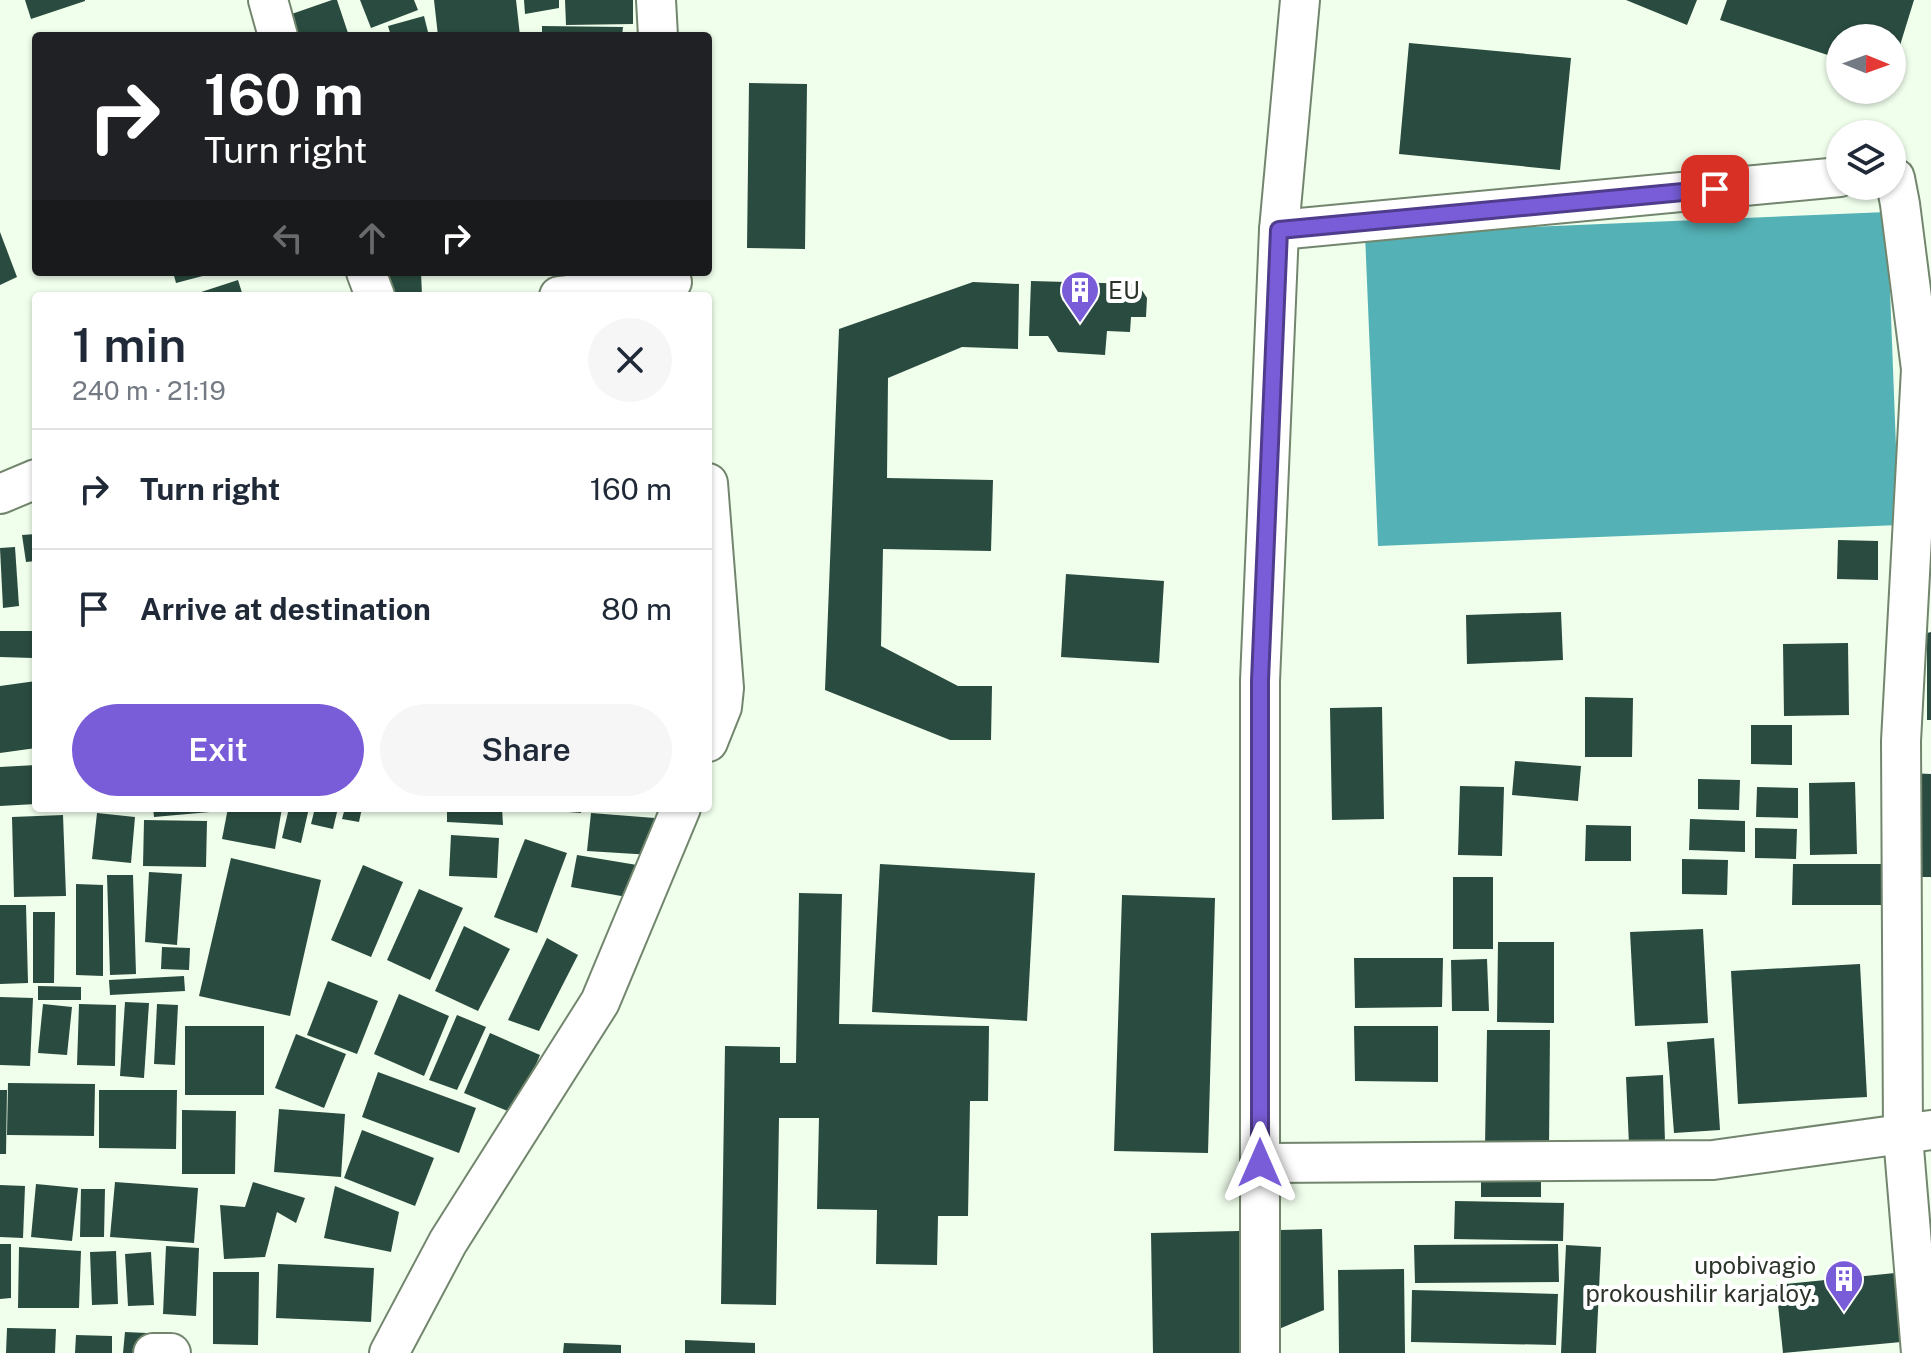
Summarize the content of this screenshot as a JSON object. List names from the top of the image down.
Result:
{
  "places": {
    "building": ["EU", "upobivagio prokoushilir karjaloy."]
  },
  "north": "right",
  "page": {
    "turn": ["160 m", "Turn right"],
    "heading": ["1 min", "240 m · 21:19"],
    "list": [
      {
        "name": "Turn right",
        "value": "160 m"
      },
      {
        "name": "Arrive at destination",
        "value": "80 m"
      }
    ],
    "buttons": ["Exit", "Share"]
  }
}
